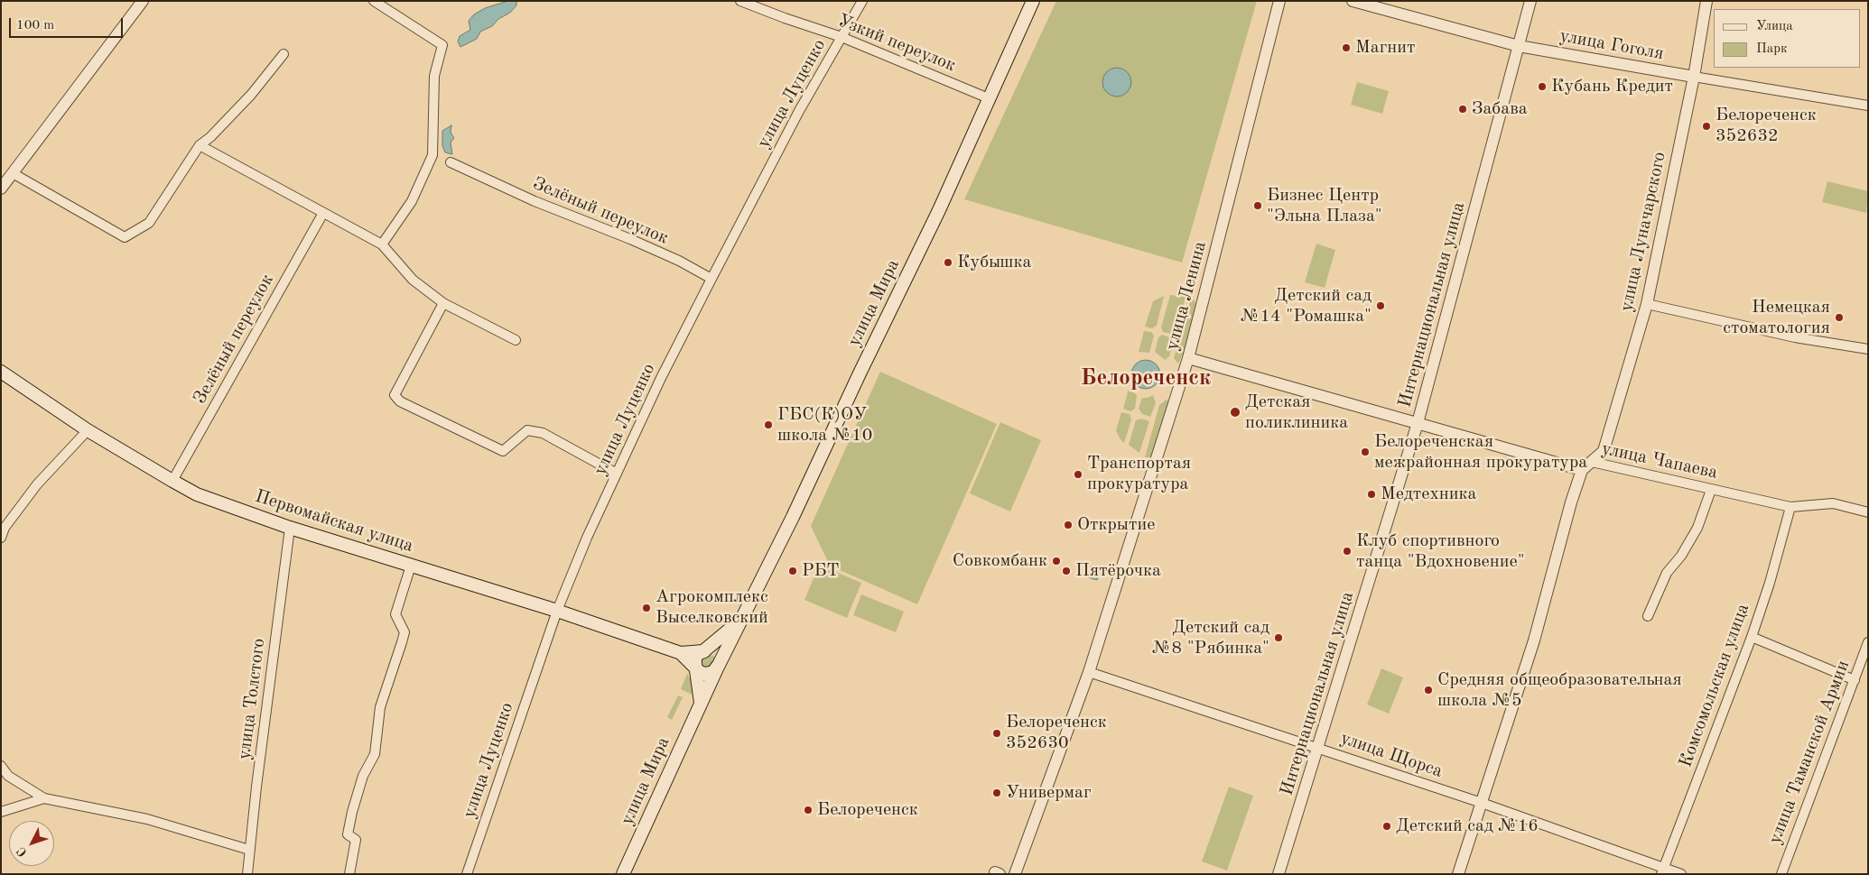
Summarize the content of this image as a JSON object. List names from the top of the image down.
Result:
{
  "streets": {
    "main road": ["улица Мира", "Первомайская улица"],
    "street": [
      "Узкий переулок",
      "улица Гоголя",
      "улица Луценко",
      "Зелёный переулок",
      "улица Луначарского",
      "улица Ленина",
      "Интернациональная улица",
      "улица Чапаева",
      "Комсомольская улица",
      "улица Толстого",
      "улица Таманской Армии",
      "улица Щорса"
    ]
  },
  "crossings": [
    ["Узкий переулок", "улица Луценко"],
    ["Узкий переулок", "улица Мира"],
    ["улица Гоголя", "улица Луначарского"],
    ["улица Гоголя", "Интернациональная улица"],
    ["улица Луценко", "Зелёный переулок"],
    ["улица Луценко", "Первомайская улица"],
    ["Зелёный переулок", "Первомайская улица"],
    ["улица Луначарского", "улица Чапаева"],
    ["улица Ленина", "улица Чапаева"],
    ["улица Ленина", "улица Щорса"],
    ["улица Мира", "Первомайская улица"],
    ["Интернациональная улица", "улица Чапаева"],
    ["Интернациональная улица", "улица Щорса"],
    ["улица Чапаева", "Комсомольская улица"],
    ["Первомайская улица", "улица Толстого"],
    ["Комсомольская улица", "улица Щорса"]
  ],
  "districts": ["Белореченск"],
  "places": [
    "Магнит",
    "Кубань Кредит",
    "Забава",
    "Белореченск 352632",
    "Бизнес Центр \"Эльна Плаза\"",
    "Кубышка",
    "Детский сад №14 \"Ромашка\"",
    "Немецкая стоматология",
    "Детская поликлиника",
    "ГБС(К)ОУ школа №10",
    "Белореченская межрайонная прокуратура",
    "Транспортая прокуратура",
    "Медтехника",
    "Открытие",
    "Клуб спортивного танца \"Вдохновение\"",
    "Совкомбанк",
    "РБТ",
    "Пятёрочка",
    "Агрокомплекс Выселковский",
    "Детский сад №8 \"Рябинка\"",
    "Средняя общеобразовательная школа №5",
    "Белореченск 352630",
    "Универмаг",
    "Белореченск",
    "Детский сад №16"
  ],
  "legend": ["Улица", "Парк"],
  "scale_bar": "100 m",
  "north": "bottom left"
}
